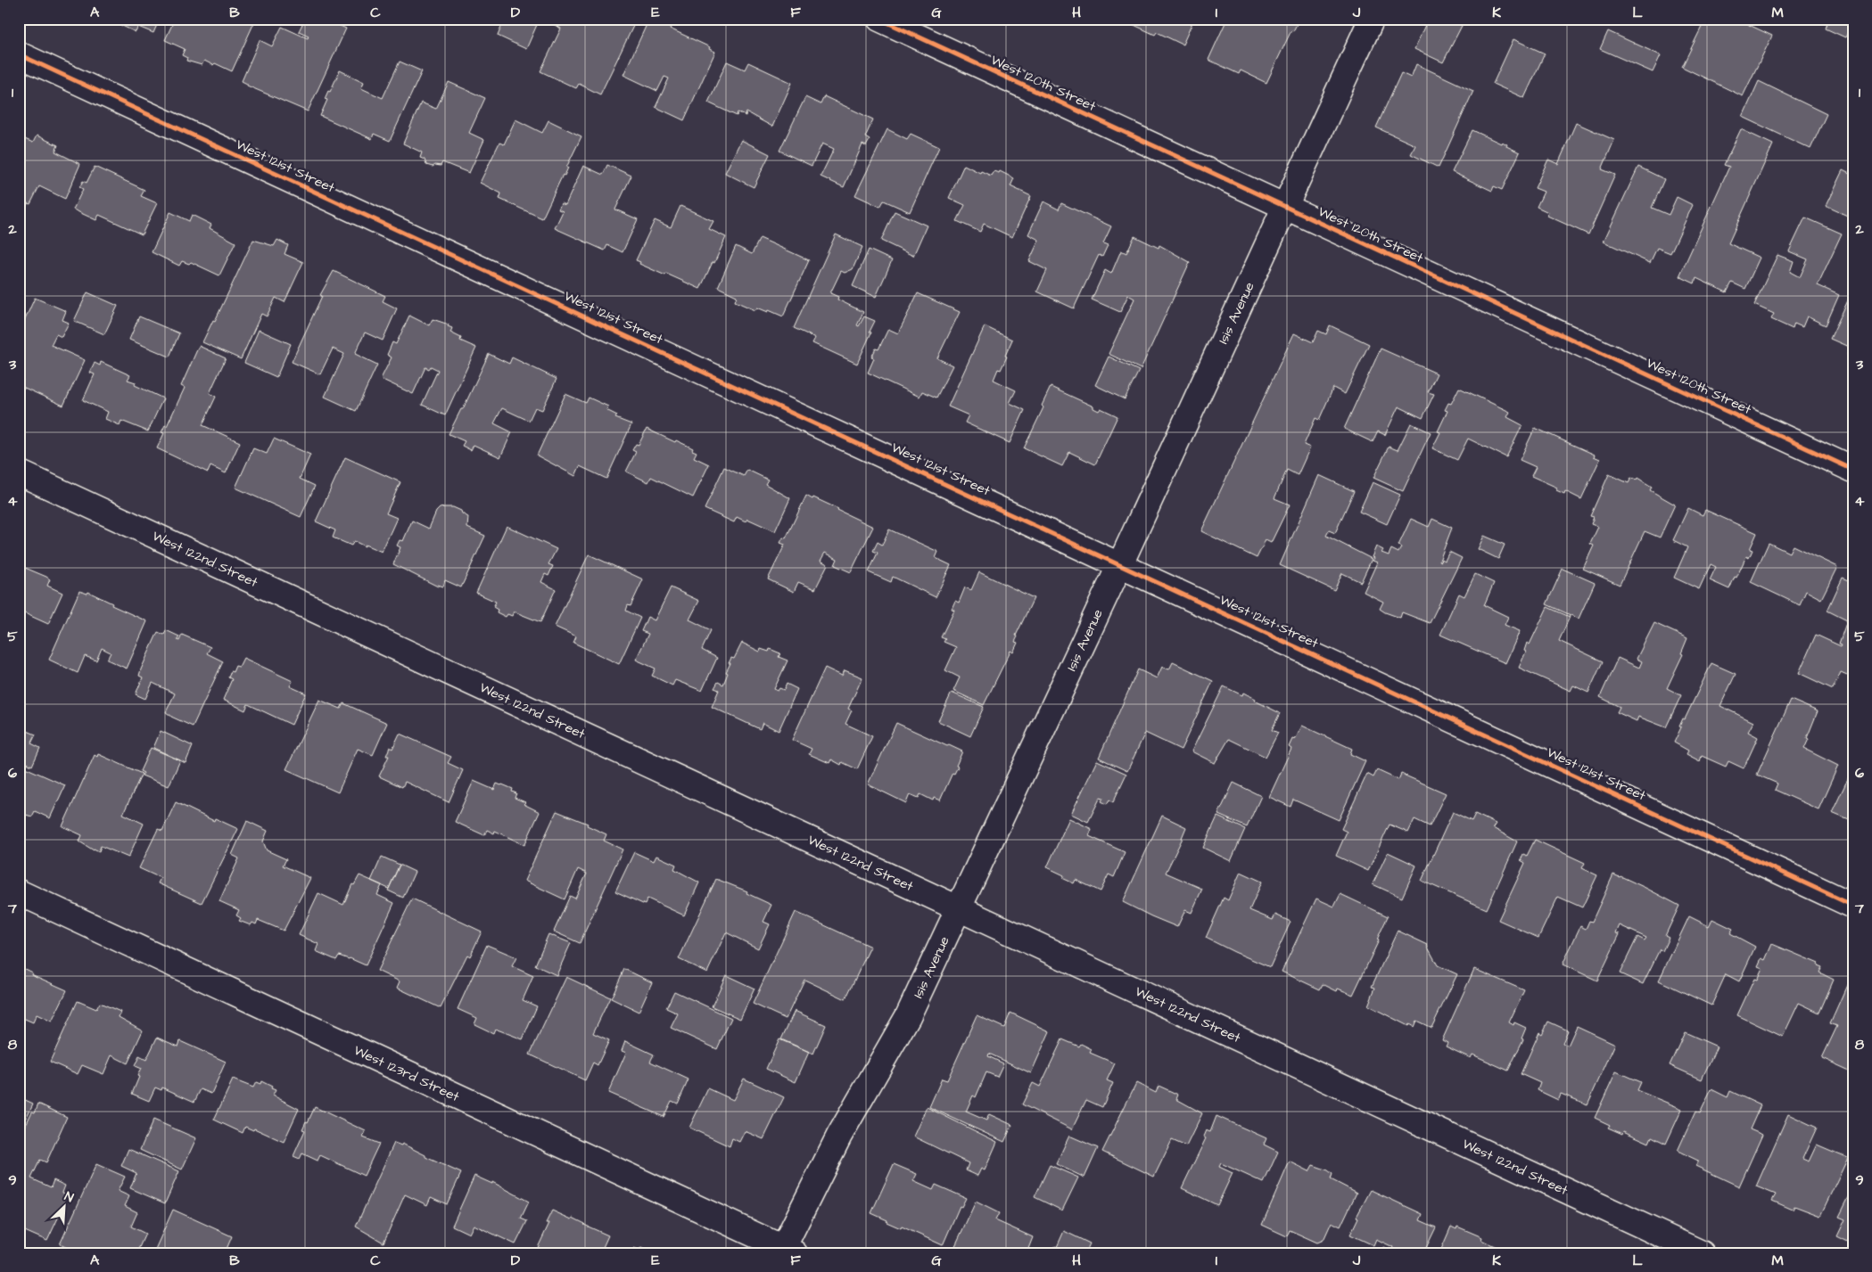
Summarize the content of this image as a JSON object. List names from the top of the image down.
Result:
{
  "streets": {
    "street": [
      "West 120th Street",
      "West 121st Street",
      "Isis Avenue",
      "West 122nd Street",
      "West 123rd Street"
    ]
  },
  "crossings": [
    ["West 120th Street", "Isis Avenue"],
    ["West 121st Street", "Isis Avenue"],
    ["Isis Avenue", "West 122nd Street"],
    ["Isis Avenue", "West 123rd Street"]
  ],
  "north": "top right",
  "grid": {
    "columns": [
      "A",
      "B",
      "C",
      "D",
      "E",
      "F",
      "G",
      "H",
      "I",
      "J",
      "K",
      "L",
      "M"
    ],
    "rows": [
      "1",
      "2",
      "3",
      "4",
      "5",
      "6",
      "7",
      "8",
      "9"
    ]
  }
}
